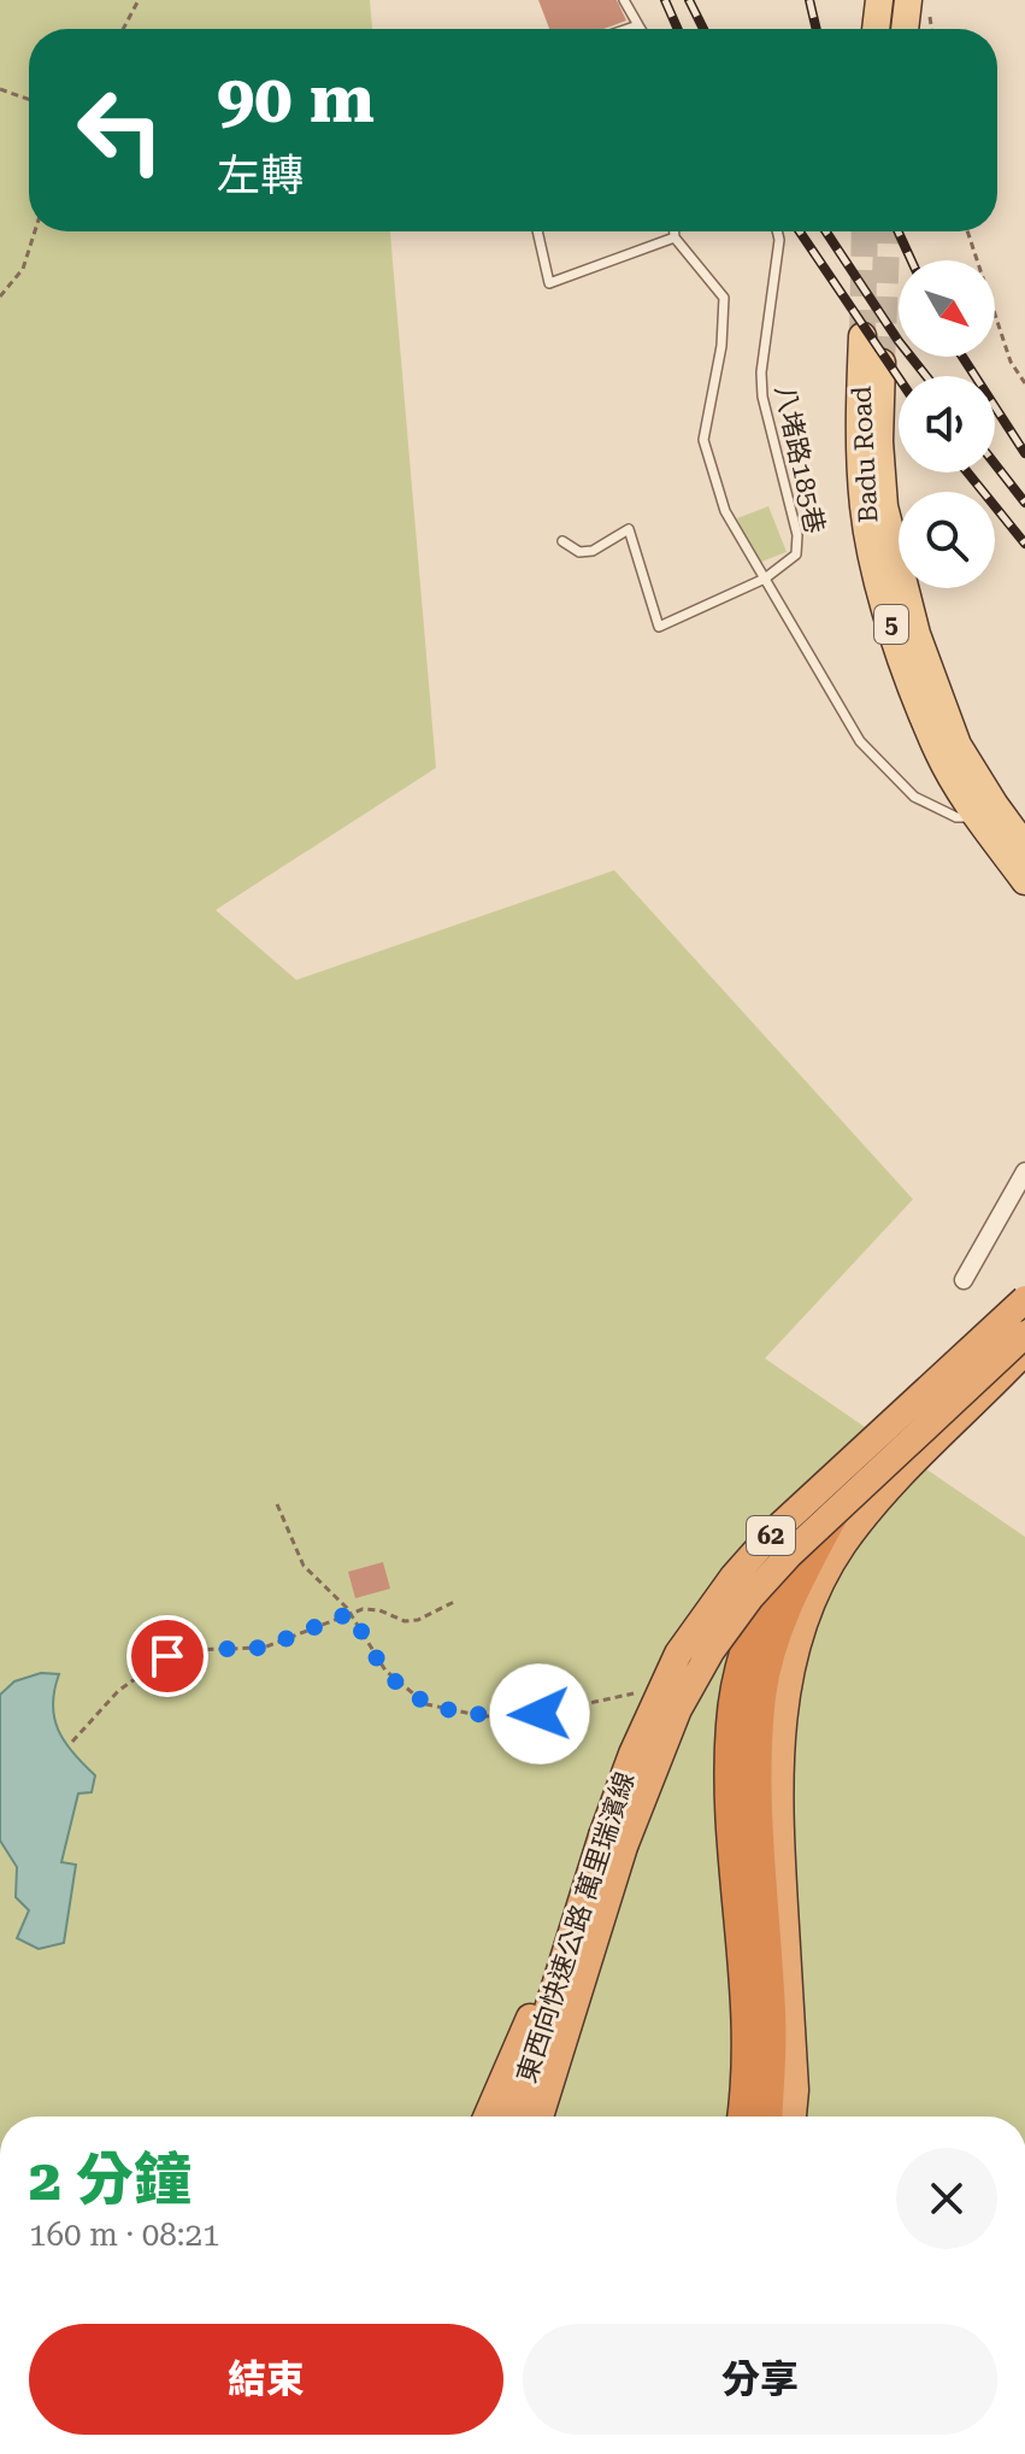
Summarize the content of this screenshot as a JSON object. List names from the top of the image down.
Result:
{
  "streets": {
    "highway": ["62", "東西向快速公路 萬里瑞濱線"],
    "main road": ["Badu Road", "5"],
    "lane": ["八堵路185巷"]
  },
  "north": "bottom right",
  "page": {
    "turn": ["90 m", "左轉"],
    "heading": ["2 分鐘", "160 m · 08:21"],
    "buttons": ["結束", "分享"]
  }
}
